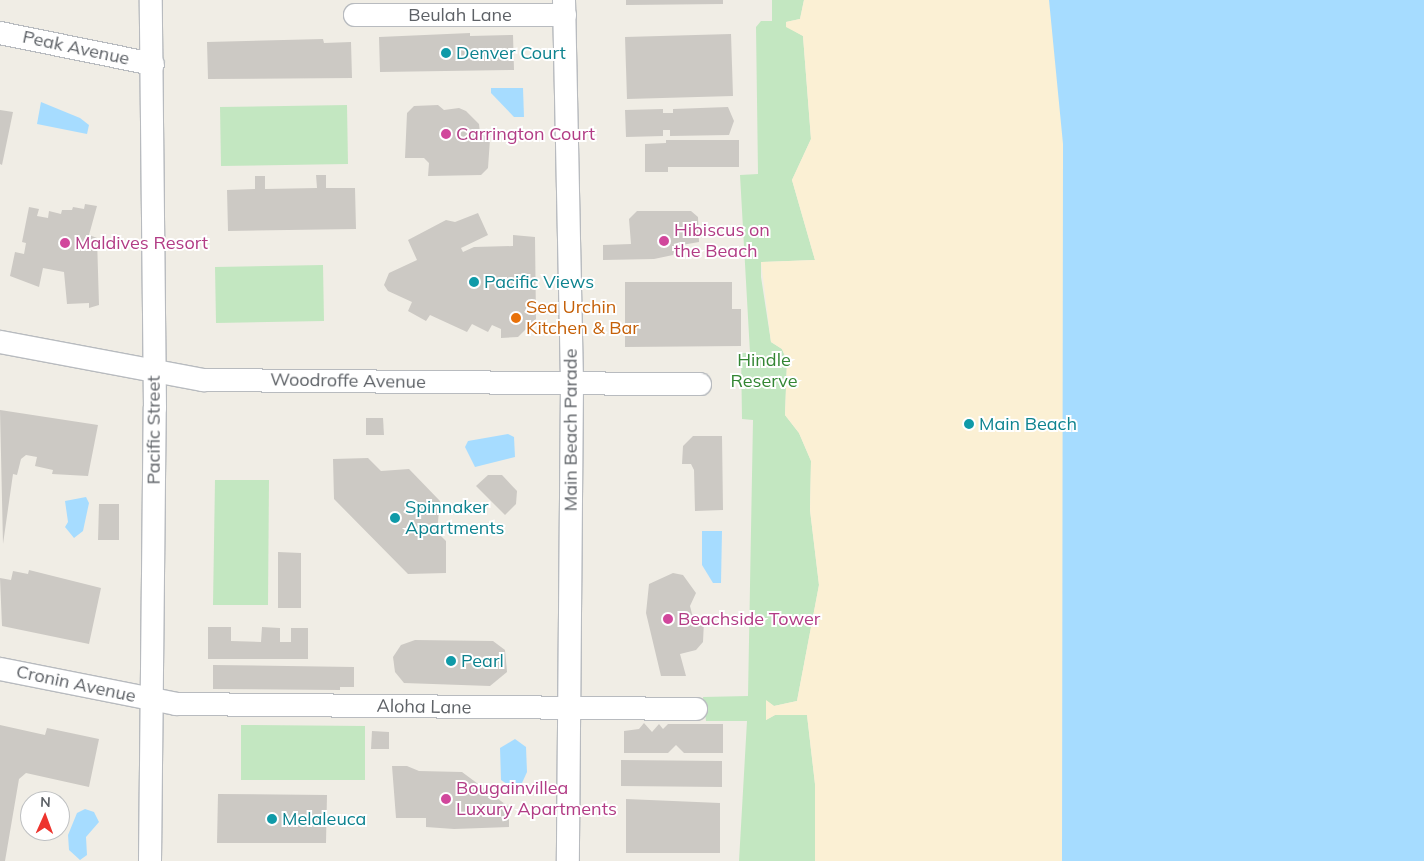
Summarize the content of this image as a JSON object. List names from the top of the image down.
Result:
{
  "streets": {
    "street": [
      "Beulah Lane",
      "Peak Avenue",
      "Woodroffe Avenue",
      "Pacific Street",
      "Main Beach Parade",
      "Cronin Avenue",
      "Aloha Lane"
    ]
  },
  "crossings": [
    ["Beulah Lane", "Main Beach Parade"],
    ["Peak Avenue", "Pacific Street"],
    ["Woodroffe Avenue", "Pacific Street"],
    ["Woodroffe Avenue", "Main Beach Parade"],
    ["Pacific Street", "Cronin Avenue"],
    ["Pacific Street", "Aloha Lane"],
    ["Main Beach Parade", "Aloha Lane"],
    ["Cronin Avenue", "Aloha Lane"]
  ],
  "parks": ["Hindle Reserve"],
  "places": [
    "Denver Court",
    "Carrington Court",
    "Hibiscus on the Beach",
    "Maldives Resort",
    "Pacific Views",
    "Sea Urchin Kitchen & Bar",
    "Main Beach",
    "Spinnaker Apartments",
    "Beachside Tower",
    "Pearl",
    "Bougainvillea Luxury Apartments",
    "Melaleuca"
  ],
  "north": "top"
}
